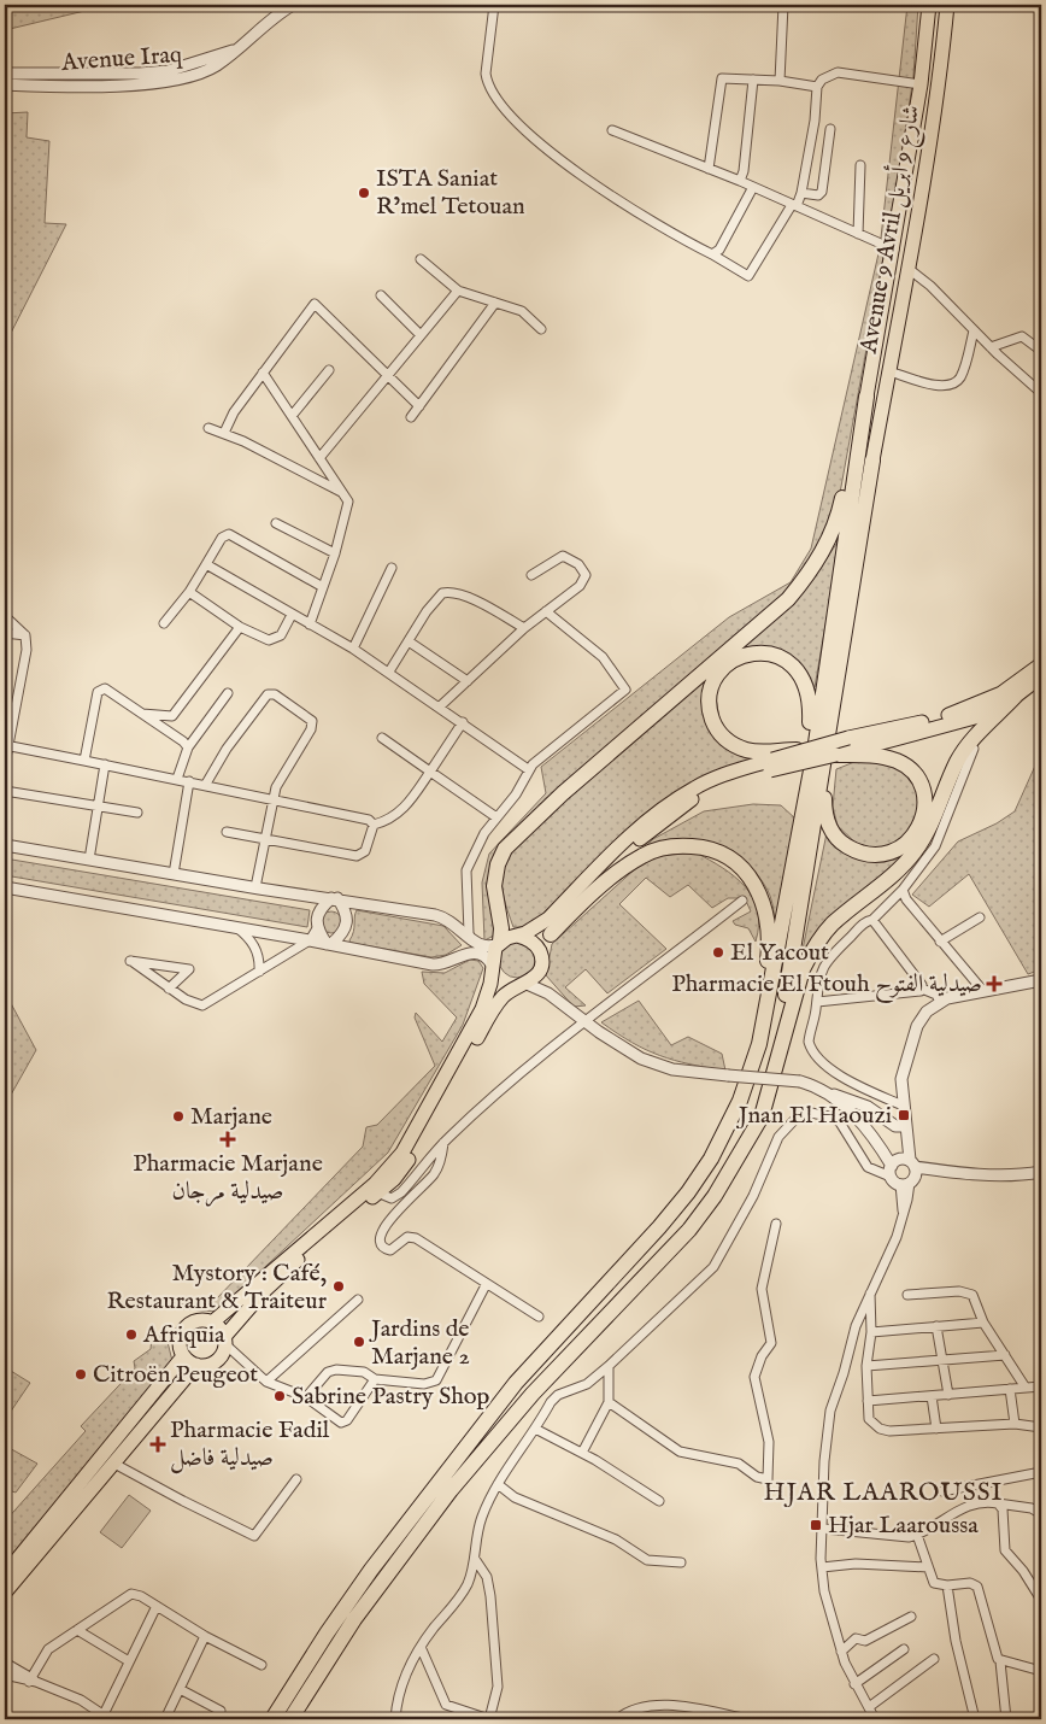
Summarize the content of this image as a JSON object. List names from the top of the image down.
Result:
{
  "streets": {
    "highway": ["Avenue 9 Avril شارع 9 أبريل"],
    "street": ["Avenue Iraq"]
  },
  "districts": ["HJAR LAAROUSSI"],
  "places": {
    "other": [
      "ISTA Saniat R’mel Tetouan",
      "El Yacout",
      "Marjane",
      "Mystory : Café, Restaurant & Traiteur",
      "Afriquia",
      "Jardins de Marjane 2",
      "Citroën Peugeot",
      "Sabrine Pastry Shop"
    ],
    "health": ["Pharmacie El Ftouh صيدلية الفتوح", "Pharmacie Marjane صيدلية مرجان", "Pharmacie Fadil صيدلية فاضل"],
    "transit": ["Jnan El Haouzi", "Hjar Laaroussa"]
  }
}
